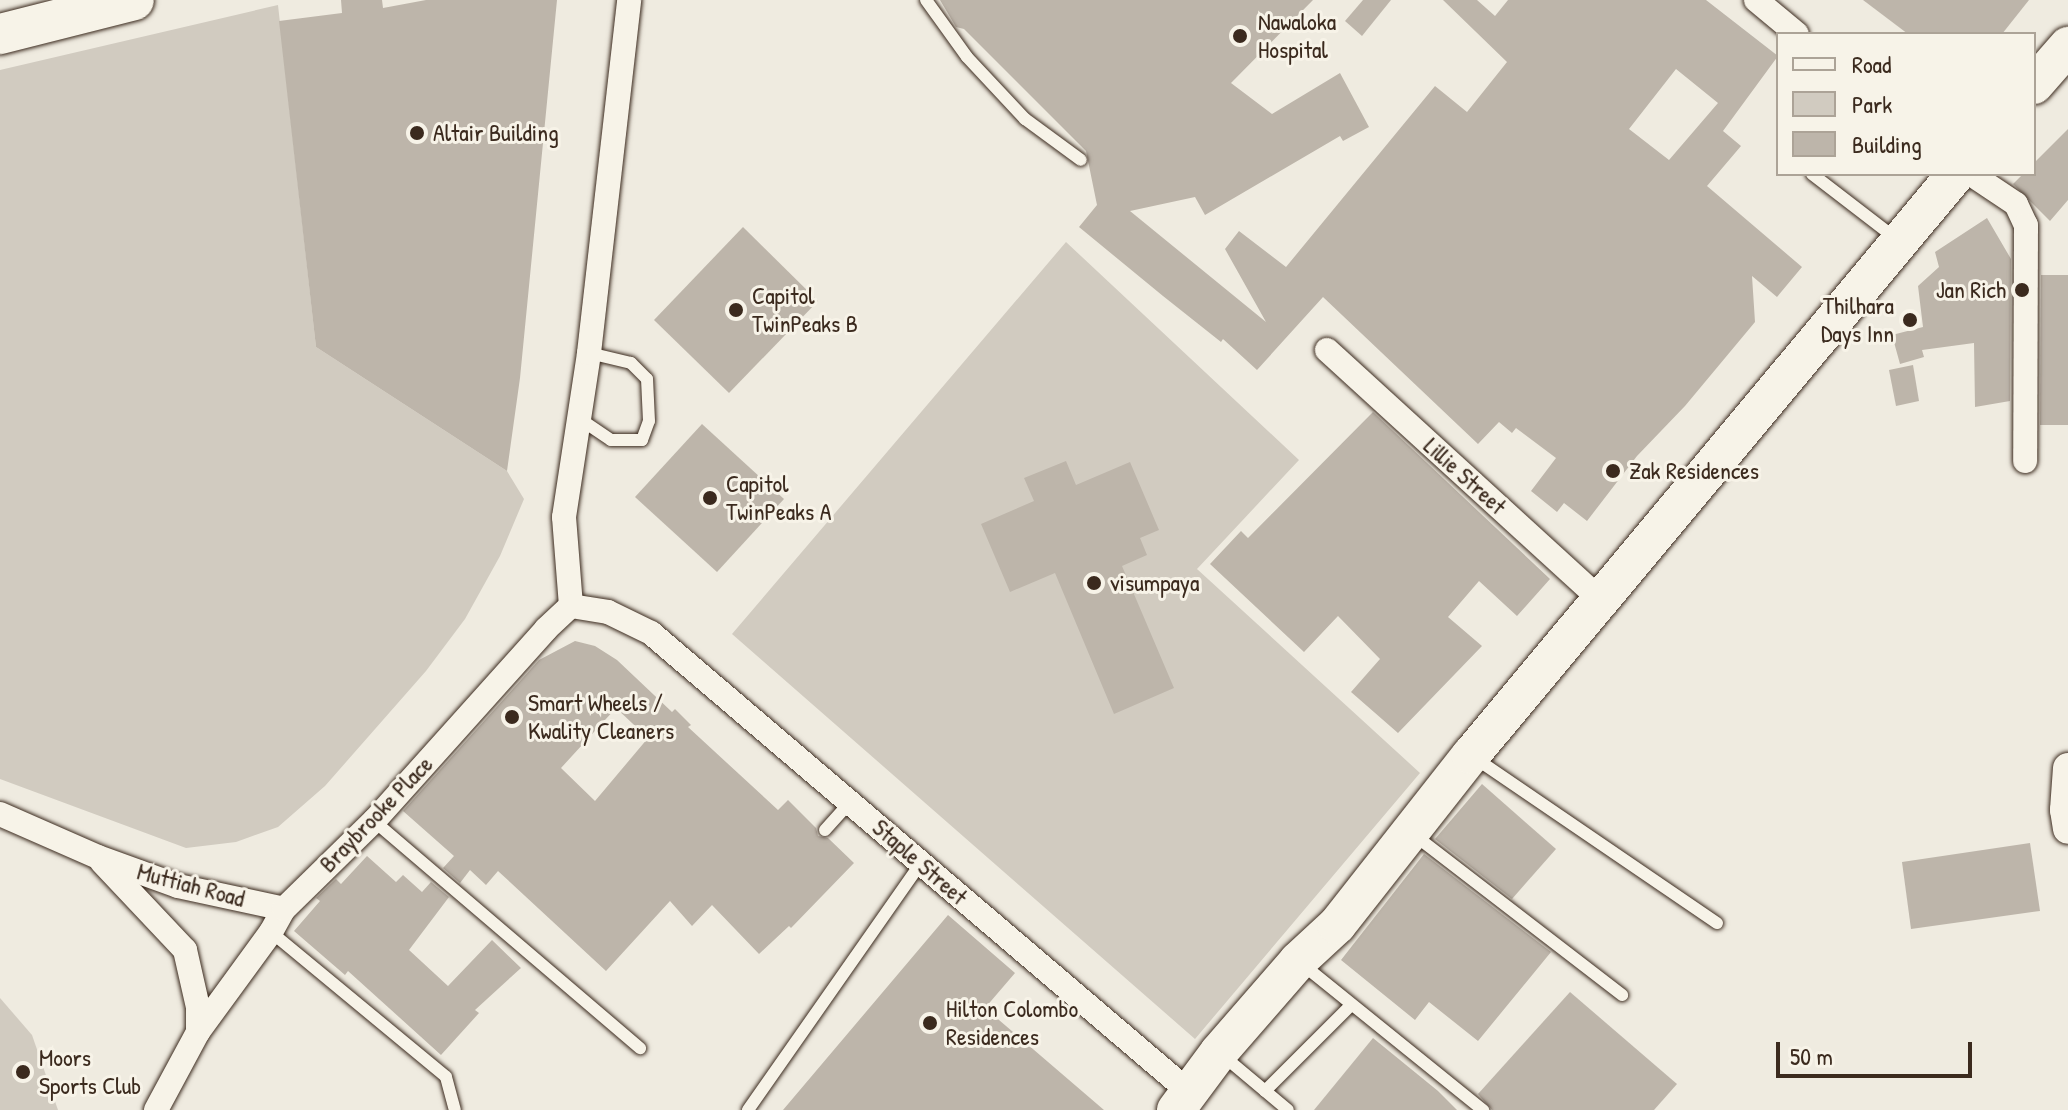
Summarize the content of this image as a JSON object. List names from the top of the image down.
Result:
{
  "streets": {
    "street": [
      "Lillie Street",
      "Braybrooke Place",
      "Staple Street",
      "Muttiah Road"
    ]
  },
  "crossings": [
    ["Braybrooke Place", "Staple Street"],
    ["Braybrooke Place", "Muttiah Road"]
  ],
  "places": [
    "Nawaloka Hospital",
    "Altair Building",
    "Jan Rich",
    "Capitol TwinPeaks B",
    "Thilhara Days Inn",
    "Zak Residences",
    "Capitol TwinPeaks A",
    "visumpaya",
    "Smart Wheels / Kwality Cleaners",
    "Hilton Colombo Residences",
    "Moors Sports Club"
  ],
  "legend": ["Road", "Park", "Building"],
  "scale_bar": "50 m"
}
